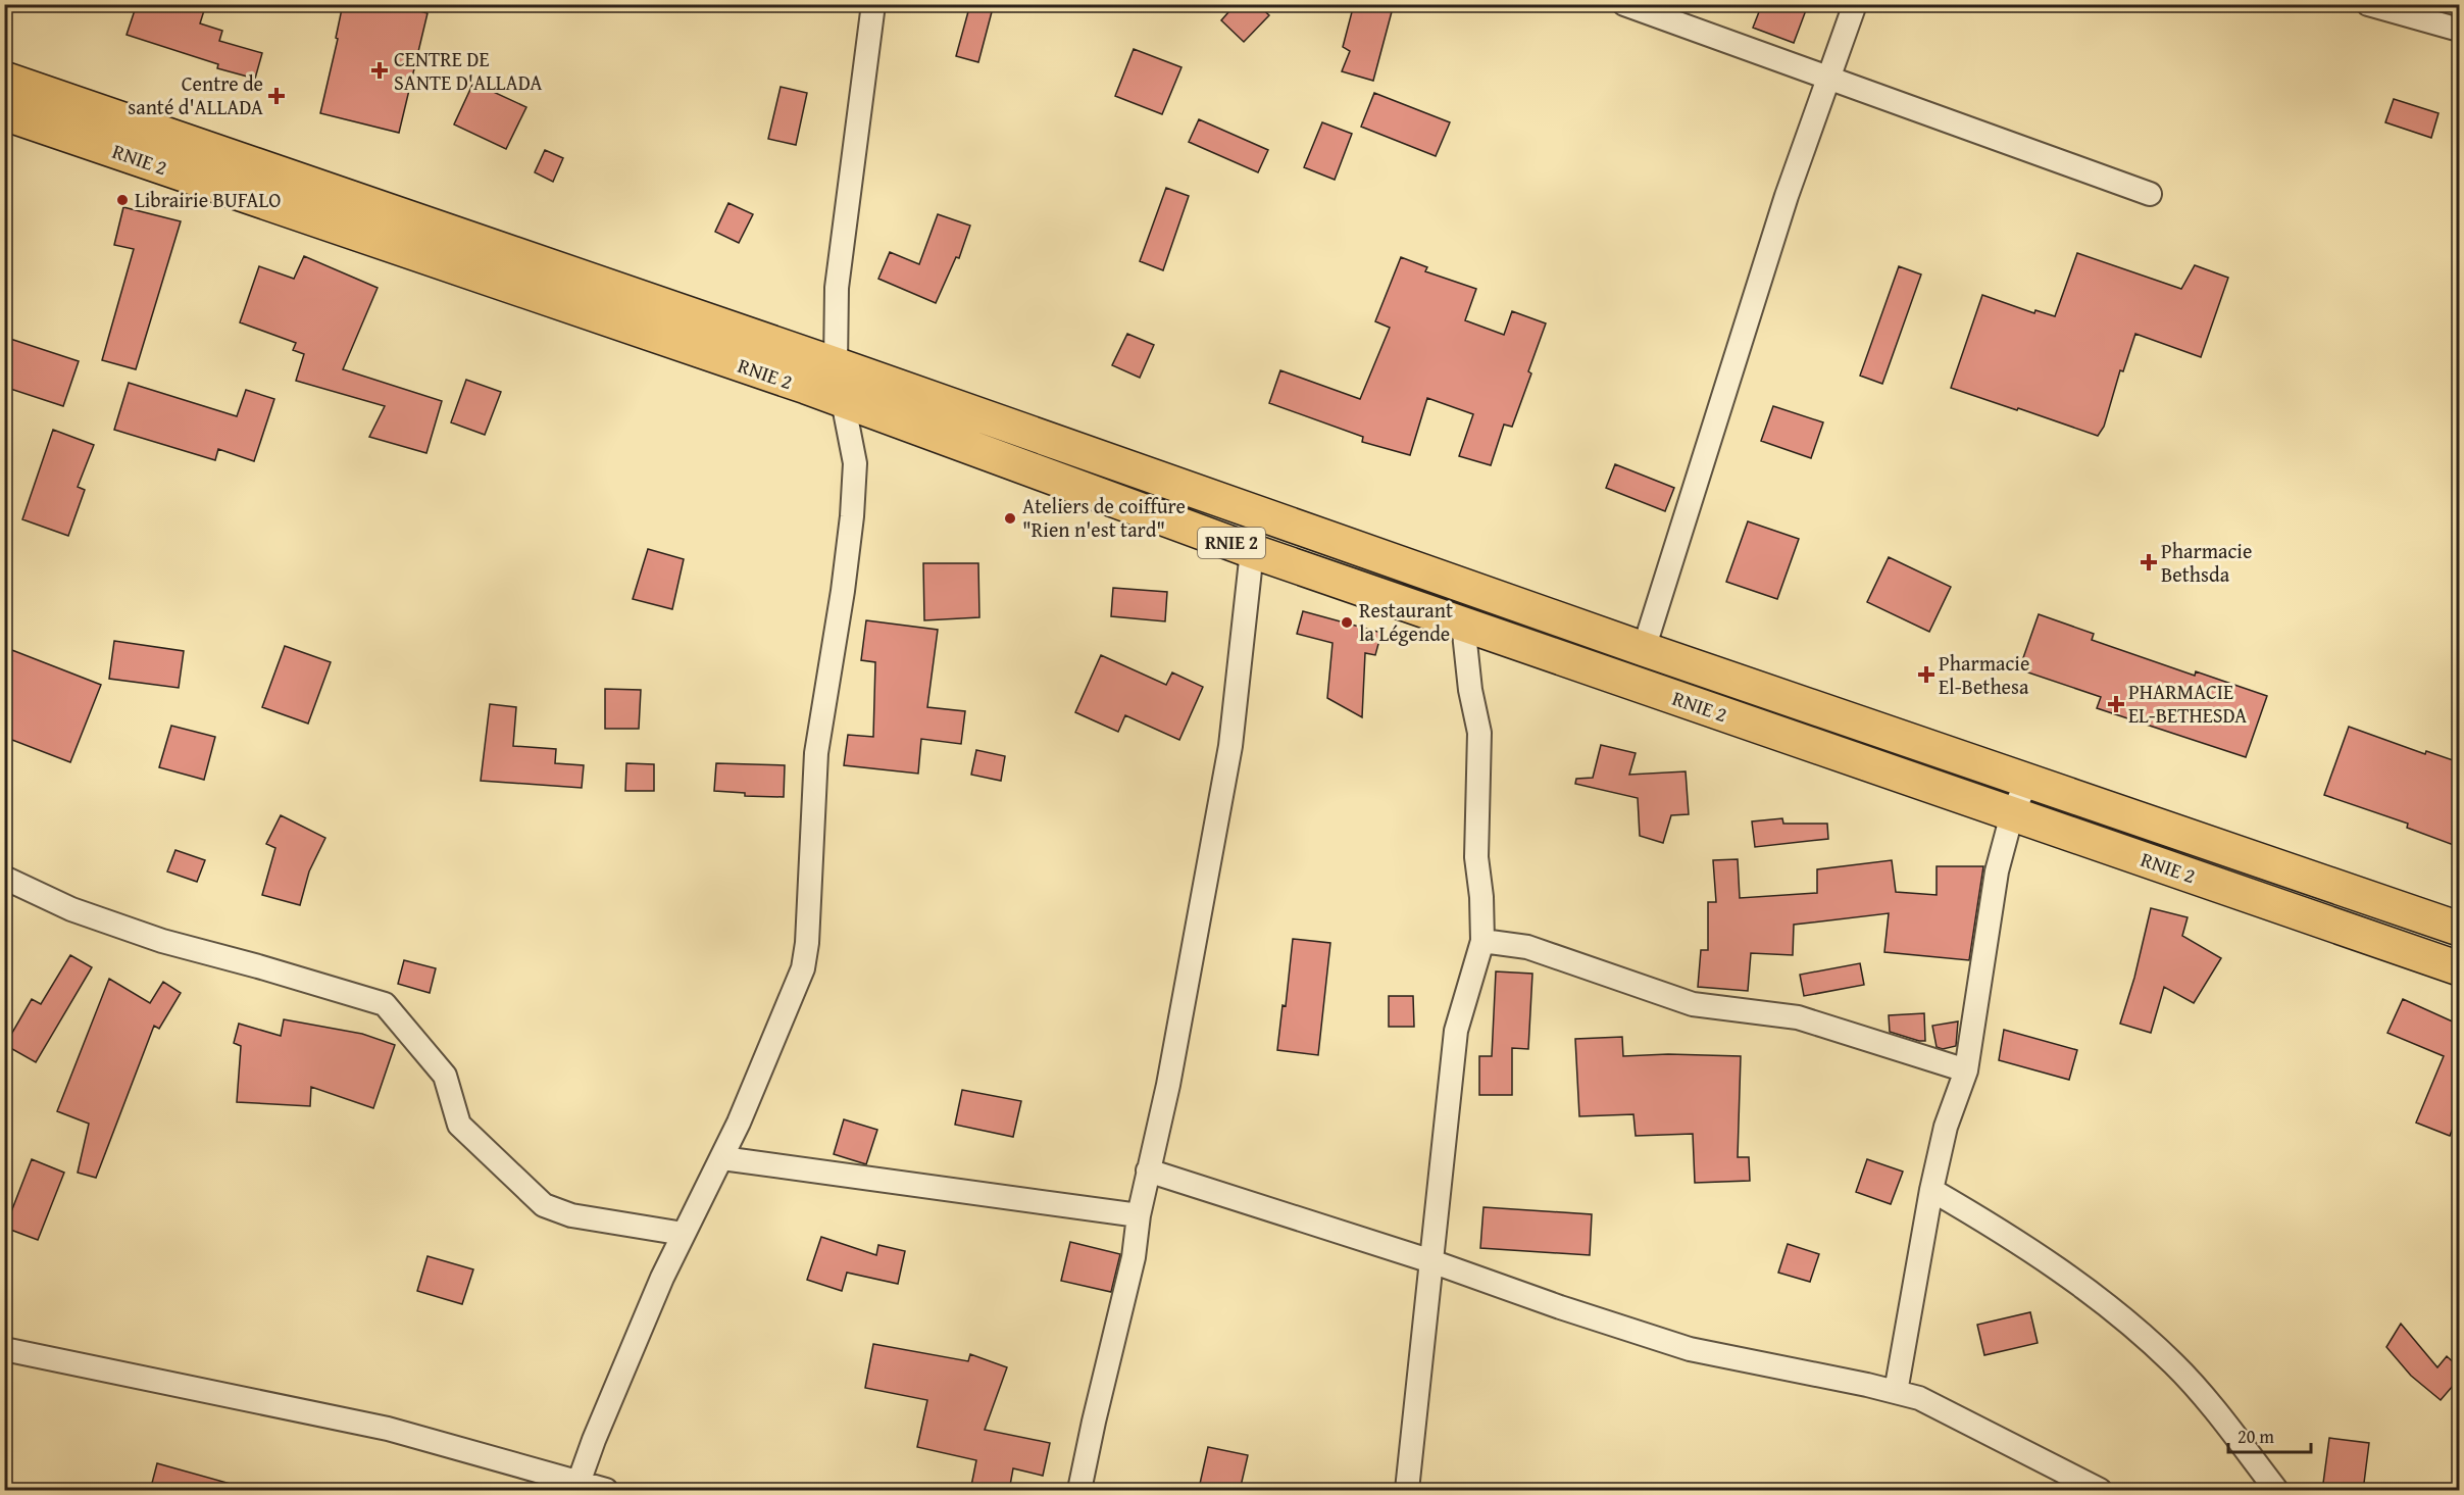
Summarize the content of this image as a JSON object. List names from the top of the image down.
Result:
{
  "streets": {
    "highway": ["RNIE 2"]
  },
  "places": {
    "health": [
      "CENTRE DE SANTE D'ALLADA",
      "Centre de santé d'ALLADA",
      "Pharmacie Bethsda",
      "Pharmacie El-Bethesa",
      "PHARMACIE EL-BETHESDA"
    ],
    "other": ["Librairie BUFALO", "Ateliers de coiffure \"Rien n'est tard\"", "Restaurant la Légende"]
  },
  "scale_bar": "20 m"
}
